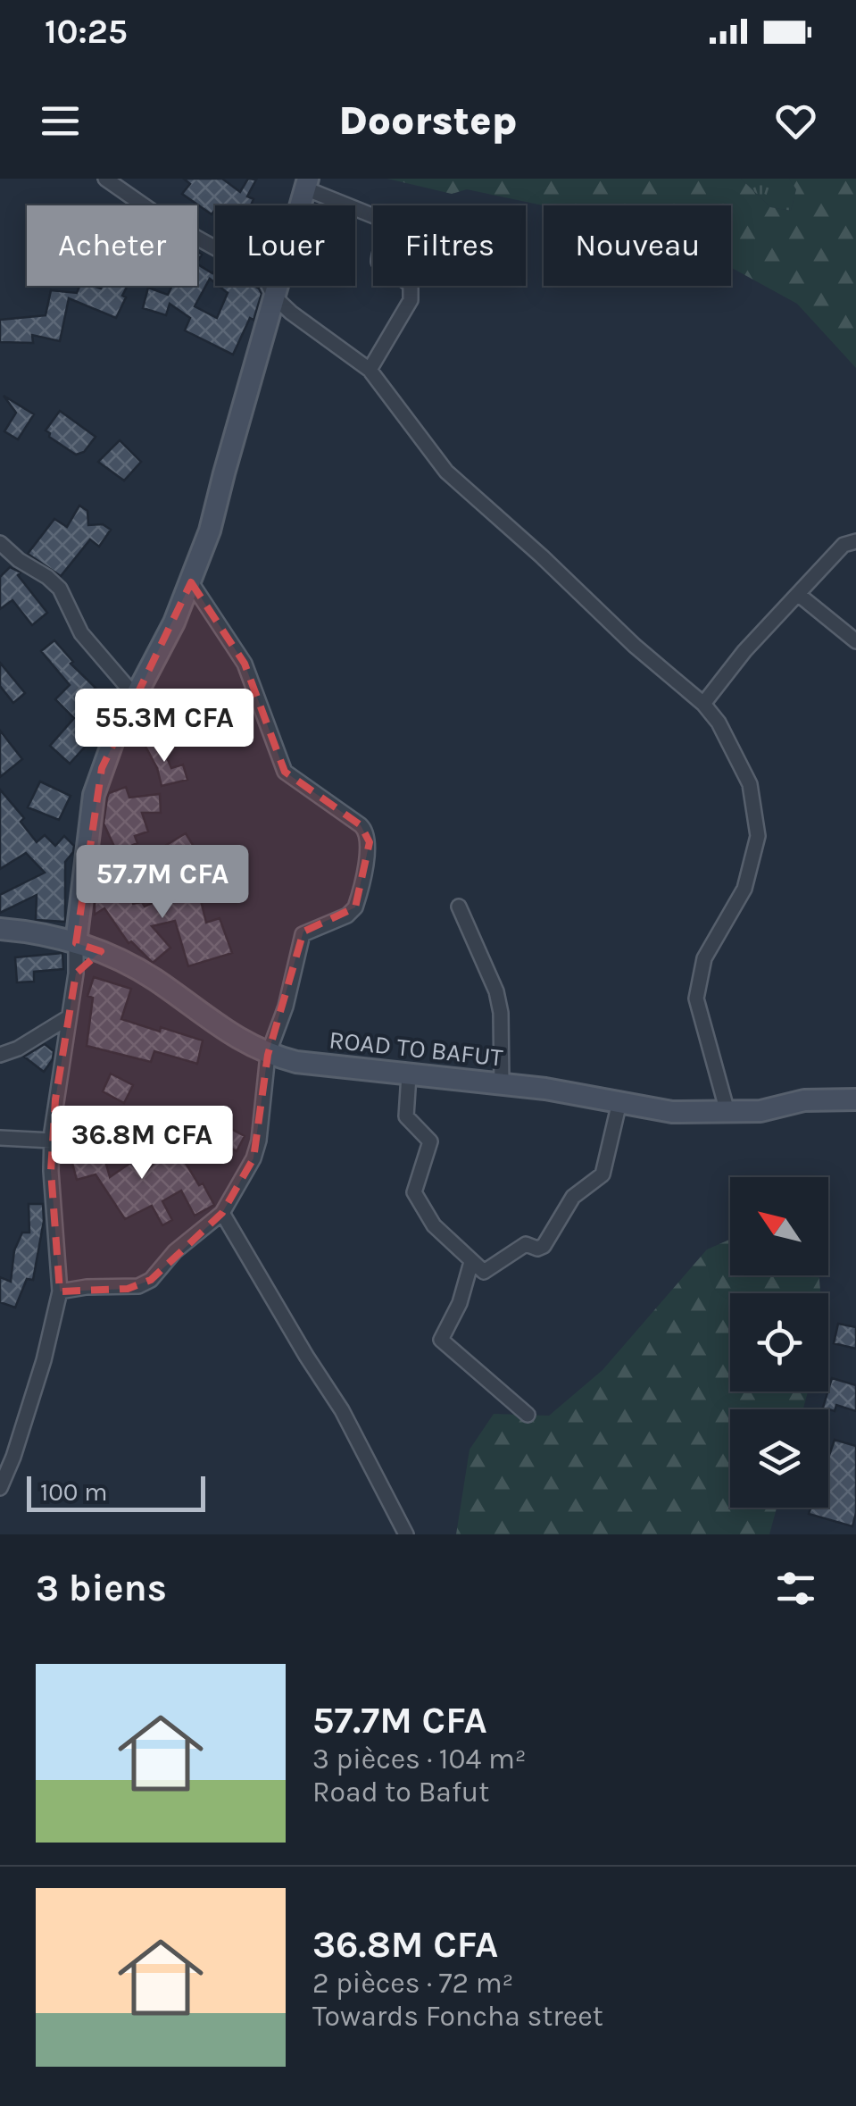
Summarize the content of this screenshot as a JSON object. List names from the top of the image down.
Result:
{
  "streets": {
    "street": ["ROAD TO BAFUT"]
  },
  "scale_bar": "100 m",
  "north": "top left",
  "page": {
    "status": "10:25",
    "header": "Doorstep",
    "chip": [
      "Acheter",
      "Louer",
      "Filtres",
      "Nouveau"
    ],
    "price": ["55.3M CFA", "57.7M CFA", "36.8M CFA"],
    "scale": "100 m",
    "heading": "3 biens",
    "list": [
      {
        "name": "57.7M CFA",
        "note": "3 pièces · 104 m² · Road to Bafut"
      },
      {
        "name": "36.8M CFA",
        "note": "2 pièces · 72 m² · Towards Foncha street"
      }
    ]
  }
}
